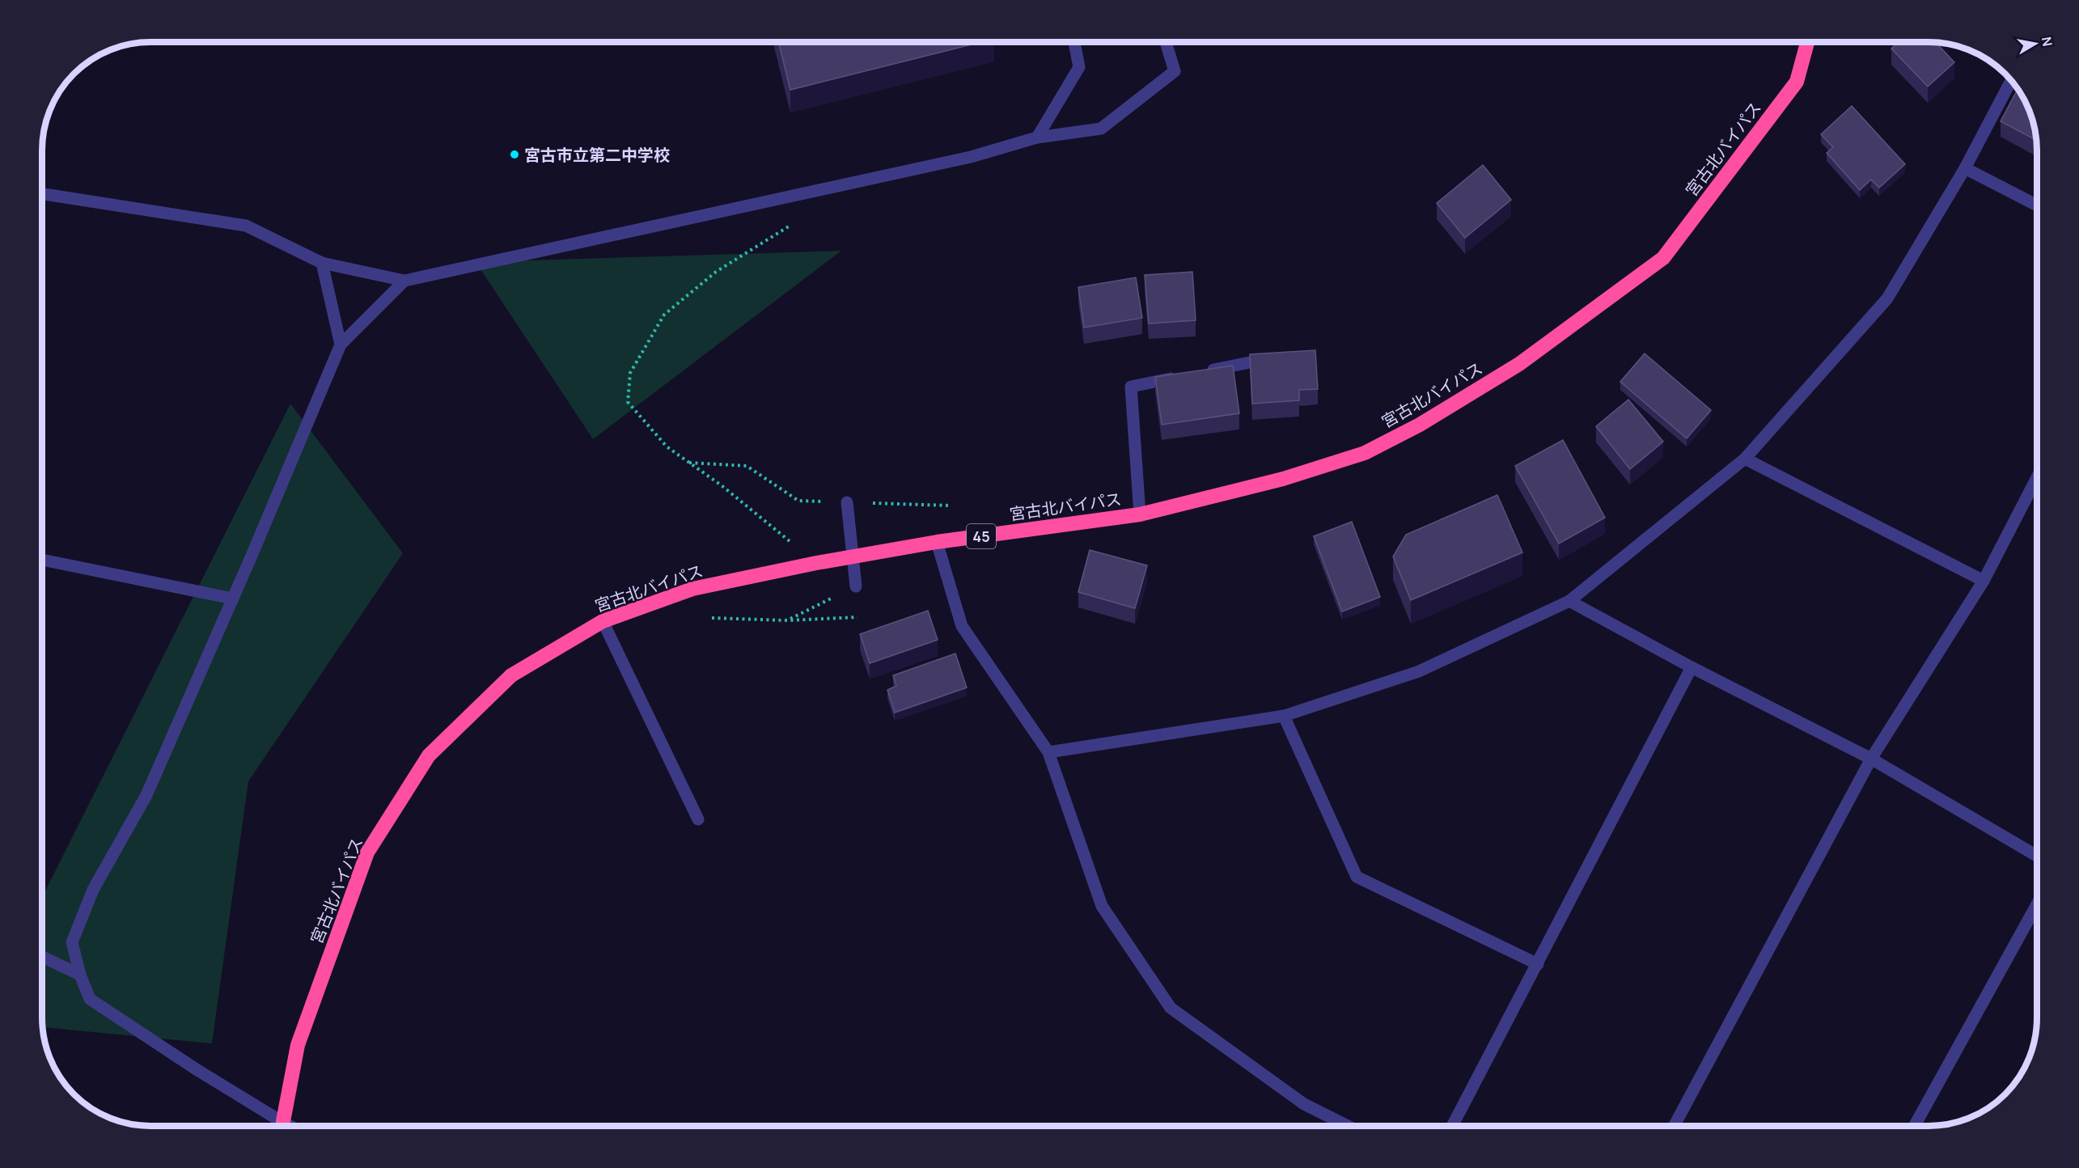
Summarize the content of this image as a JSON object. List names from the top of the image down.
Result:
{
  "streets": {
    "highway": ["宮古北バイパス", "45"]
  },
  "places": ["宮古市立第二中学校"],
  "north": "right"
}
